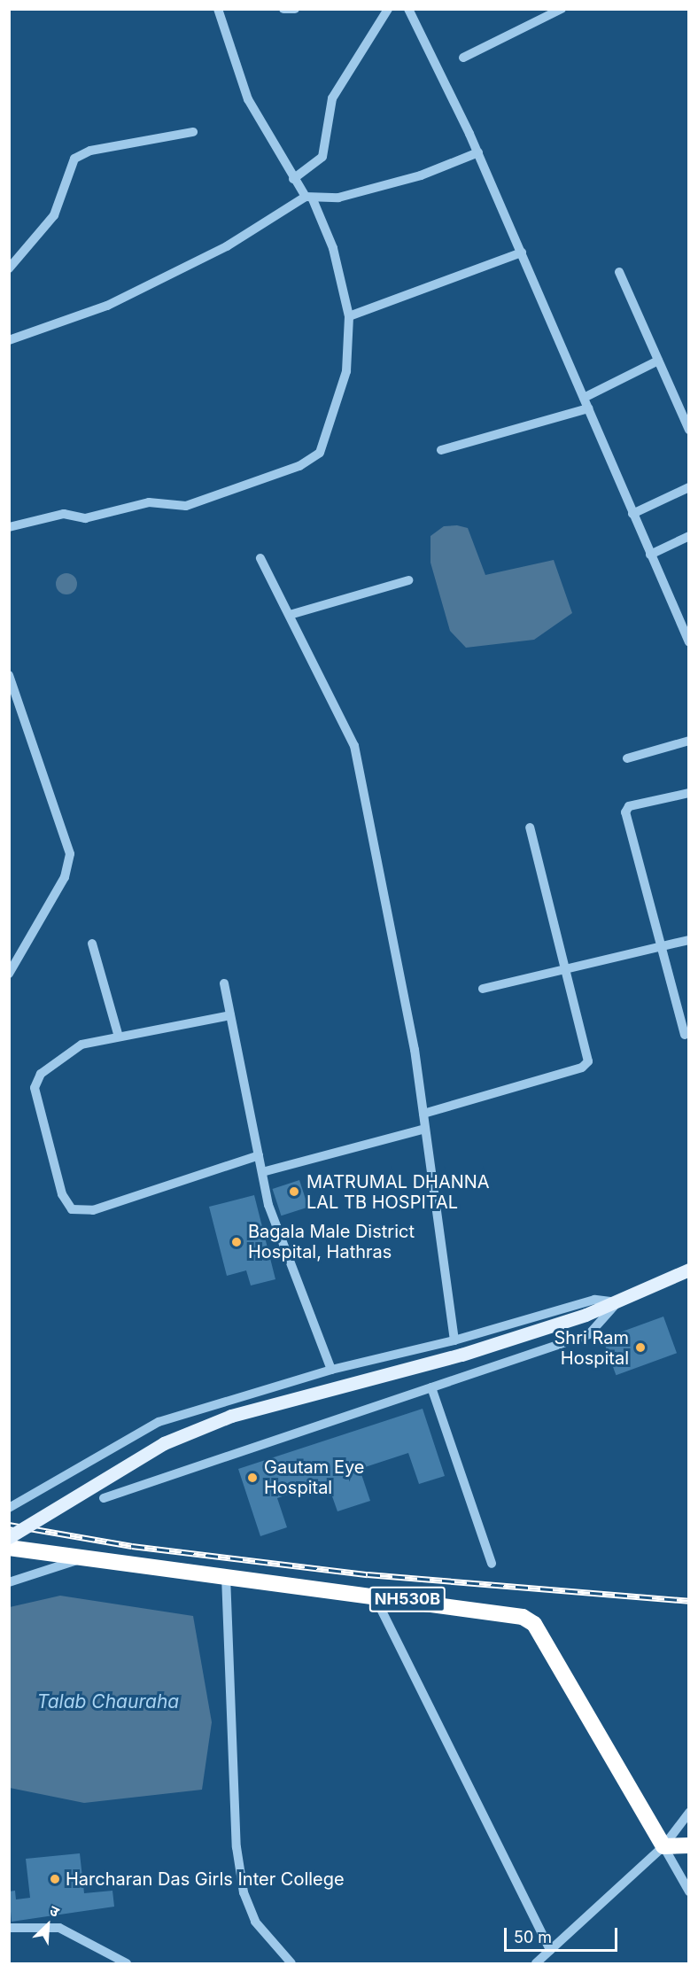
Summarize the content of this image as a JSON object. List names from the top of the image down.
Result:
{
  "streets": {
    "highway": ["NH530B"]
  },
  "water": ["Talab Chauraha"],
  "places": [
    "MATRUMAL DHANNA LAL TB HOSPITAL",
    "Bagala Male District Hospital, Hathras",
    "Shri Ram Hospital",
    "Gautam Eye Hospital",
    "Harcharan Das Girls Inter College"
  ],
  "scale_bar": "50 m",
  "north": "top right"
}
